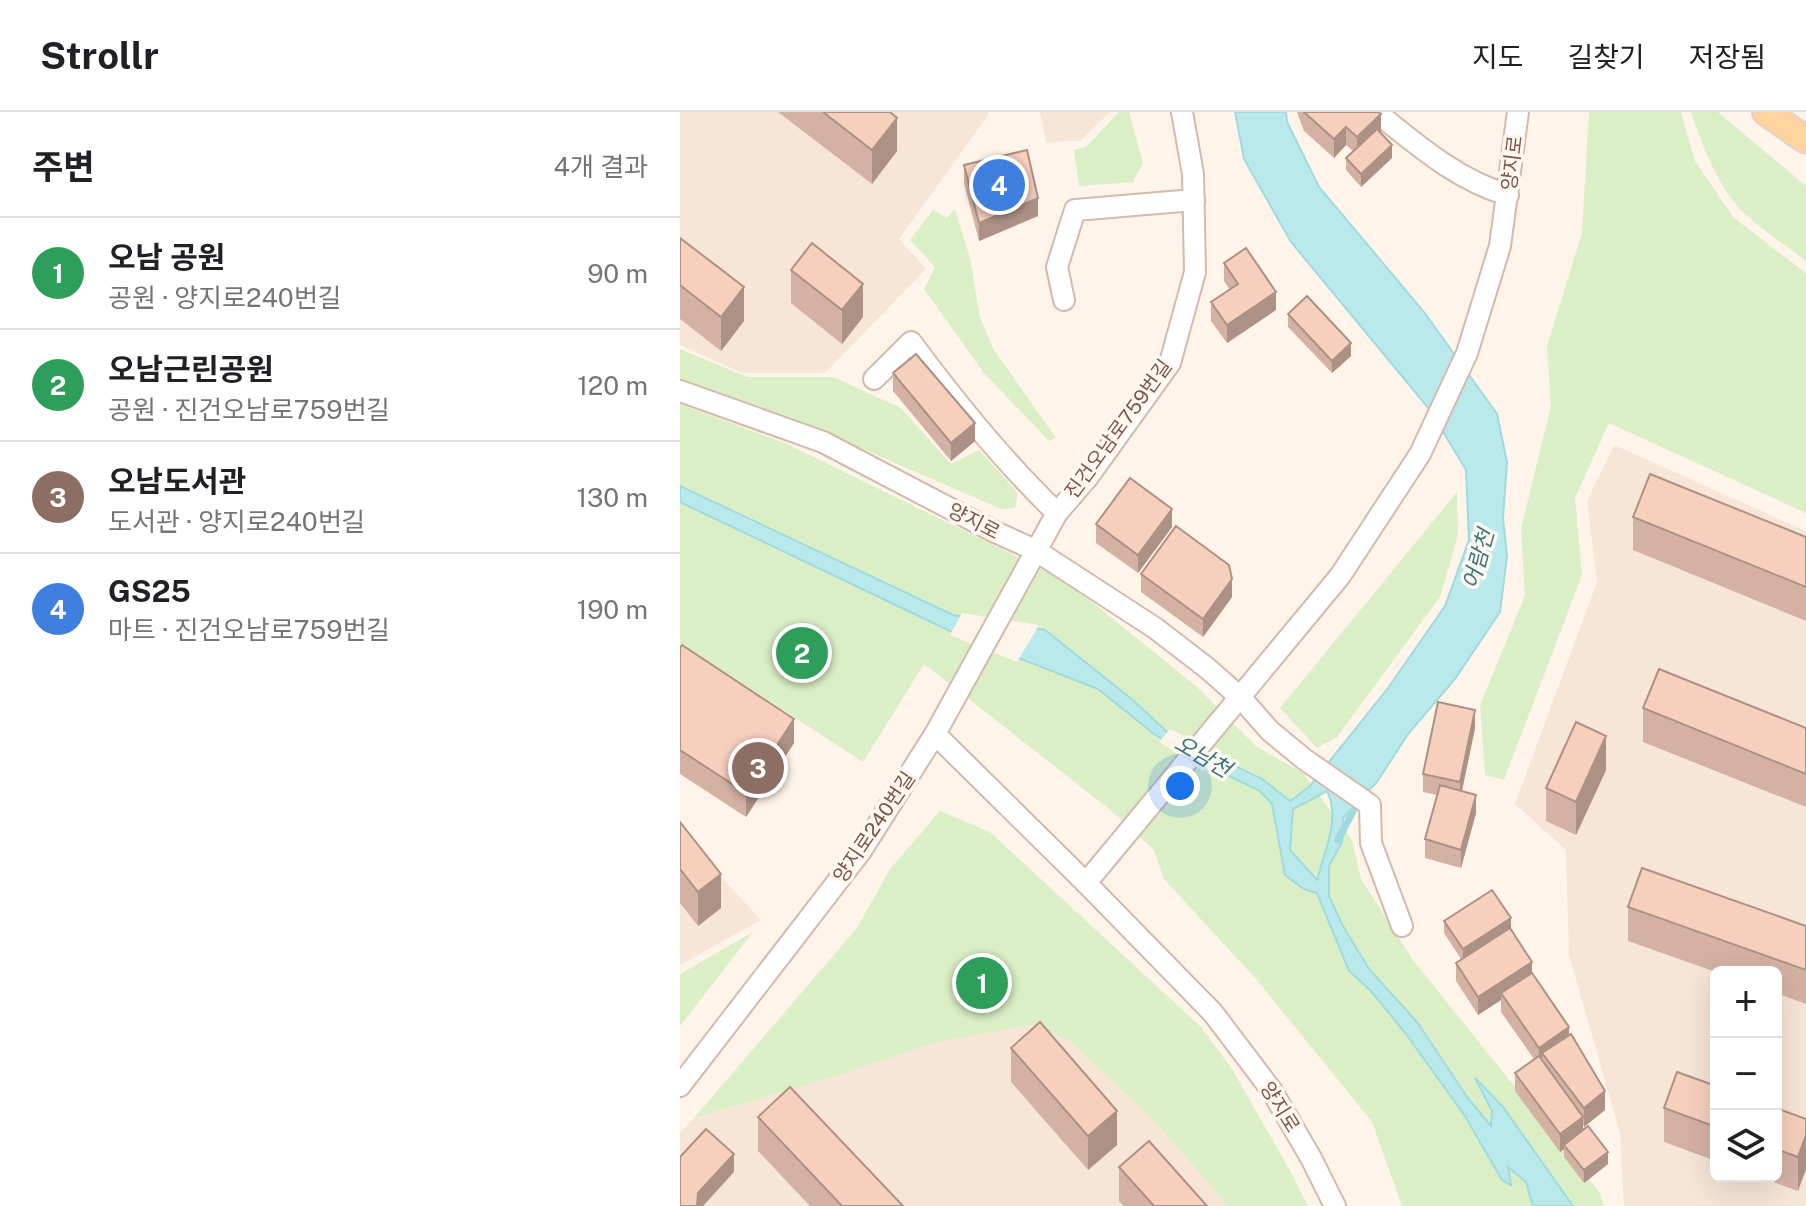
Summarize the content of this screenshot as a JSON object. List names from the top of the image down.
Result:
{
  "streets": {
    "street": ["양지로", "진건오남로759번길", "양지로240번길"]
  },
  "crossings": [
    ["양지로", "진건오남로759번길"],
    ["진건오남로759번길", "양지로240번길"]
  ],
  "water": ["어람천", "오남천"],
  "page": {
    "header": "Strollr",
    "nav": ["지도", "길찾기", "저장됨"],
    "heading": ["주변", "4개 결과"],
    "pins": [
      "4",
      "2",
      "3",
      "1"
    ],
    "list": [
      {
        "mark": "1",
        "name": "오남 공원",
        "note": "공원 · 양지로240번길",
        "value": "90 m"
      },
      {
        "mark": "2",
        "name": "오남근린공원",
        "note": "공원 · 진건오남로759번길",
        "value": "120 m"
      },
      {
        "mark": "3",
        "name": "오남도서관",
        "note": "도서관 · 양지로240번길",
        "value": "130 m"
      },
      {
        "mark": "4",
        "name": "GS25",
        "note": "마트 · 진건오남로759번길",
        "value": "190 m"
      }
    ],
    "map_buttons": ["+", "−"]
  }
}
